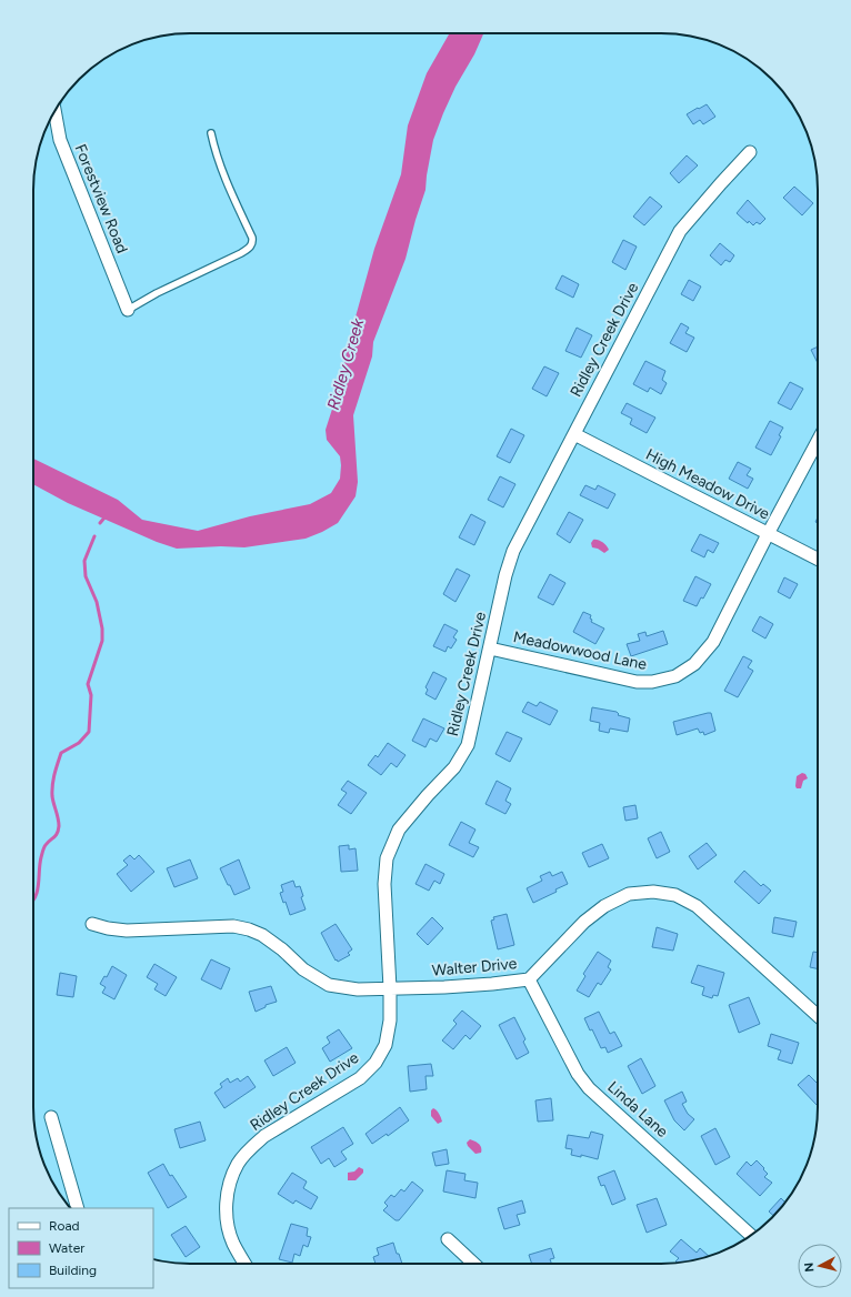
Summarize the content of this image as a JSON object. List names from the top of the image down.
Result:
{
  "streets": {
    "street": [
      "Forestview Road",
      "Ridley Creek Drive",
      "High Meadow Drive",
      "Meadowwood Lane",
      "Walter Drive",
      "Linda Lane"
    ]
  },
  "crossings": [
    ["Ridley Creek Drive", "High Meadow Drive"],
    ["Ridley Creek Drive", "Meadowwood Lane"],
    ["Ridley Creek Drive", "Walter Drive"],
    ["High Meadow Drive", "Meadowwood Lane"],
    ["Walter Drive", "Linda Lane"]
  ],
  "water": ["Ridley Creek"],
  "legend": ["Road", "Water", "Building"],
  "north": "left"
}
